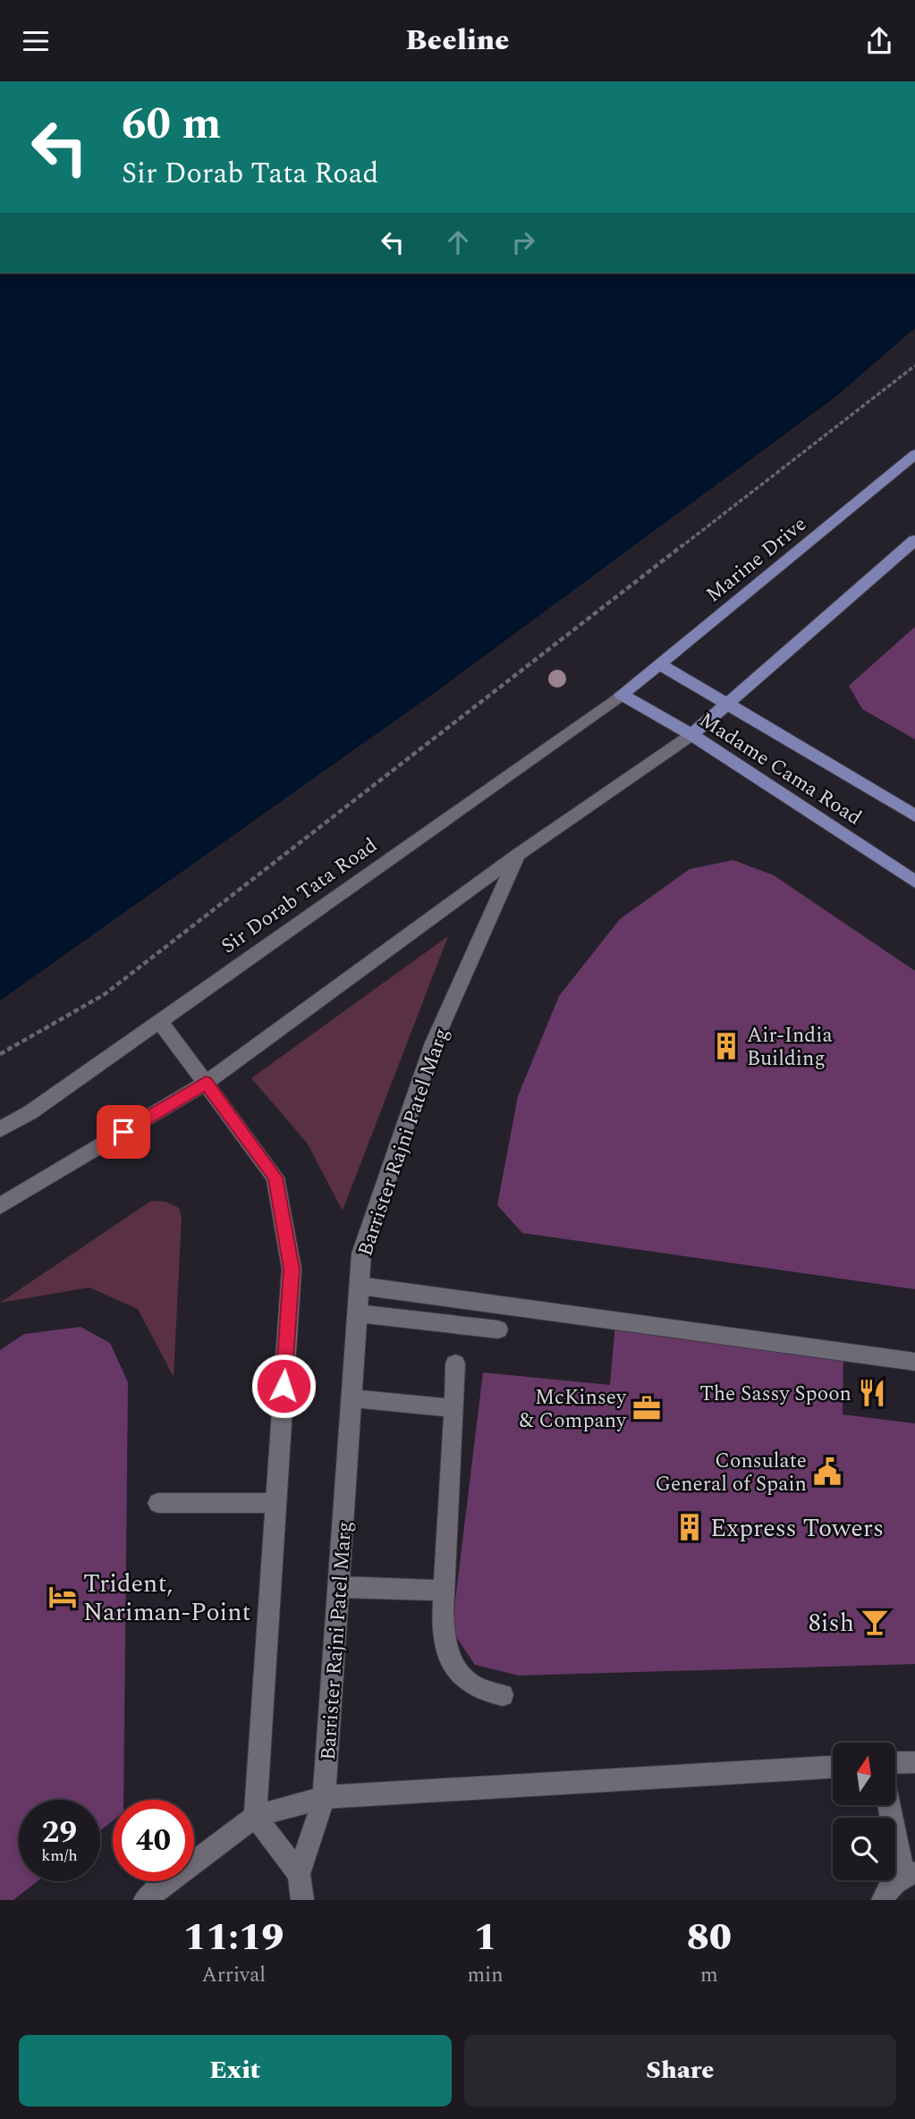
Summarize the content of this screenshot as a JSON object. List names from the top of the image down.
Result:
{
  "streets": {
    "main road": ["Marine Drive", "Madame Cama Road"],
    "street": ["Sir Dorab Tata Road", "Barrister Rajni Patel Marg"]
  },
  "crossings": [
    ["Marine Drive", "Madame Cama Road"],
    ["Marine Drive", "Sir Dorab Tata Road"],
    ["Madame Cama Road", "Sir Dorab Tata Road"]
  ],
  "places": {
    "building": ["Air-India Building", "Express Towers"],
    "restaurant": ["The Sassy Spoon"],
    "office": ["McKinsey & Company"],
    "public building": ["Consulate General of Spain"],
    "hotel": ["Trident, Nariman-Point"],
    "bar": ["8ish"]
  },
  "north": "top",
  "page": {
    "header": "Beeline",
    "turn": ["60 m", "Sir Dorab Tata Road"],
    "speed": "29 km/h",
    "limit": "40",
    "eta": [
      "11:19",
      "Arrival",
      "1",
      "min",
      "80",
      "m"
    ],
    "buttons": ["Exit", "Share"]
  }
}
